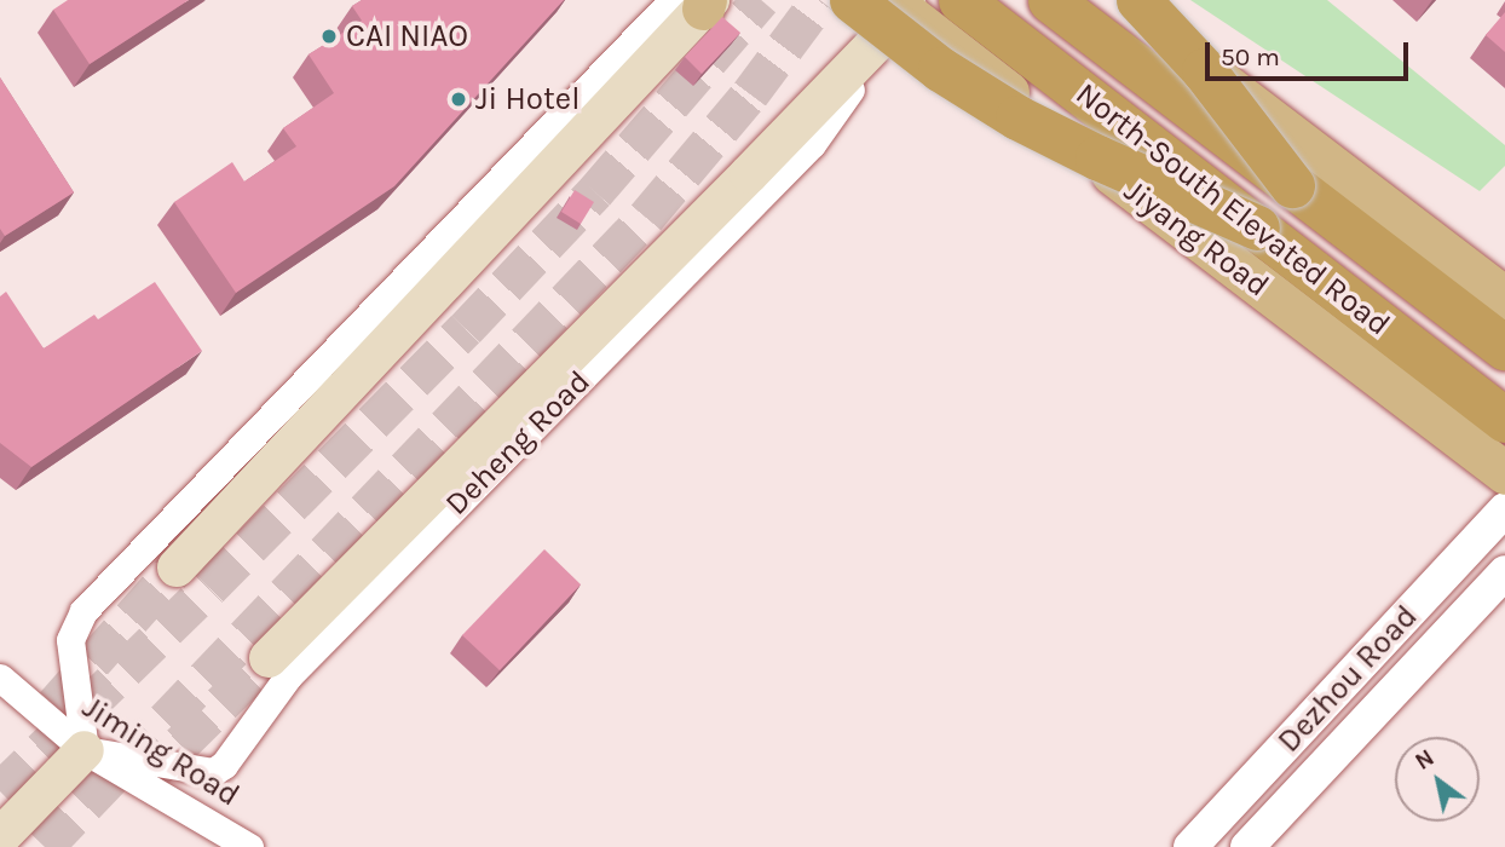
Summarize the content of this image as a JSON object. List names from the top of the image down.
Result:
{
  "streets": {
    "highway": ["North-South Elevated Road"],
    "main road": ["Jiyang Road"],
    "street": ["Deheng Road", "Dezhou Road", "Jiming Road"]
  },
  "crossings": [
    ["Jiyang Road", "Deheng Road"],
    ["Deheng Road", "Jiming Road"]
  ],
  "places": ["CAI NIAO", "Ji Hotel"],
  "scale_bar": "50 m",
  "north": "top left"
}
